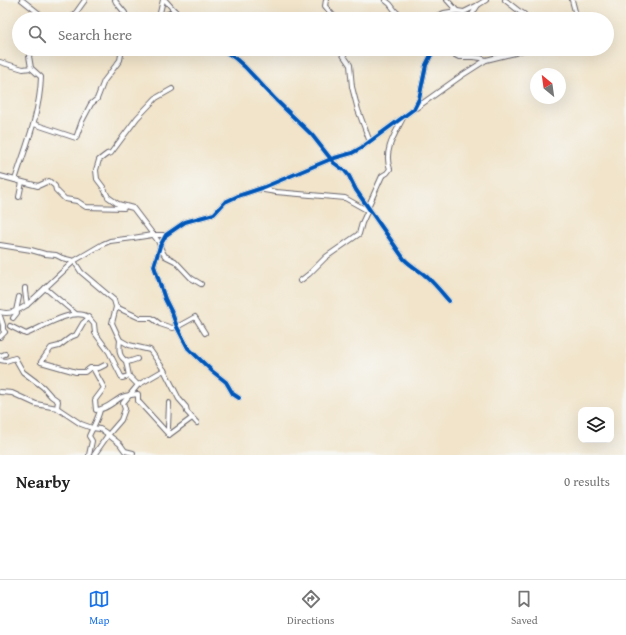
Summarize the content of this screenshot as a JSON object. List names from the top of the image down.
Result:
{
  "north": "top left",
  "page": {
    "search": "Search here",
    "heading": ["Nearby", "0 results"],
    "nav": ["Map", "Directions", "Saved"]
  }
}
